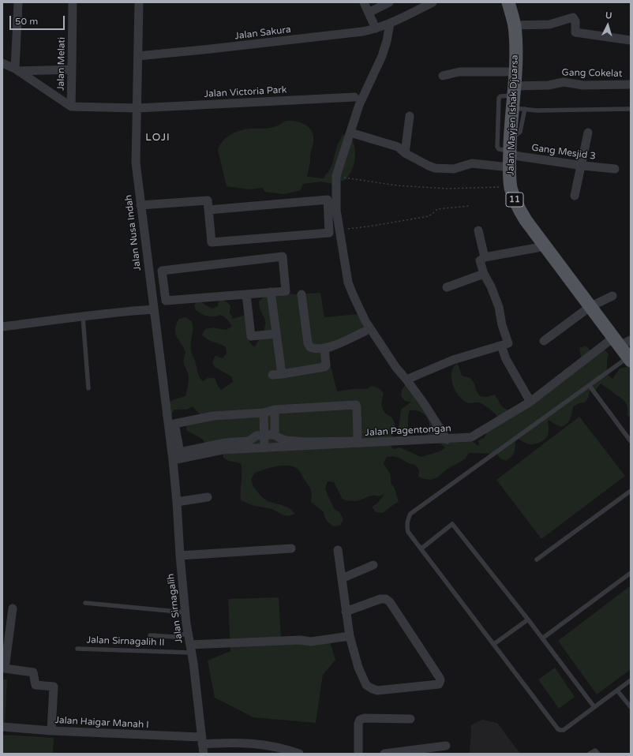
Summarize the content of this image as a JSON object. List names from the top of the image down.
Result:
{
  "streets": {
    "main road": ["Jalan Mayjen Ishak Djuarsa", "11"],
    "street": [
      "Jalan Sakura",
      "Jalan Melati",
      "Gang Cokelat",
      "Jalan Victoria Park",
      "Gang Mesjid 3",
      "Jalan Nusa Indah",
      "Jalan Pagentongan",
      "Jalan Sirnagalih",
      "Jalan Haigar Manah I"
    ],
    "lane": ["Jalan Sirnagalih II"]
  },
  "crossings": [
    ["Jalan Sakura", "Jalan Nusa Indah"],
    ["Jalan Melati", "Jalan Victoria Park"],
    ["Gang Cokelat", "Jalan Mayjen Ishak Djuarsa"],
    ["Jalan Victoria Park", "Jalan Nusa Indah"],
    ["Jalan Mayjen Ishak Djuarsa", "Gang Mesjid 3"],
    ["Jalan Mayjen Ishak Djuarsa", "Jalan Pagentongan"],
    ["Jalan Nusa Indah", "Jalan Pagentongan"],
    ["Jalan Nusa Indah", "Jalan Sirnagalih"],
    ["Jalan Pagentongan", "Jalan Sirnagalih"],
    ["Jalan Sirnagalih", "Jalan Sirnagalih II"],
    ["Jalan Sirnagalih", "Jalan Haigar Manah I"]
  ],
  "districts": ["LOJI"],
  "scale_bar": "50 m",
  "north": "top"
}
